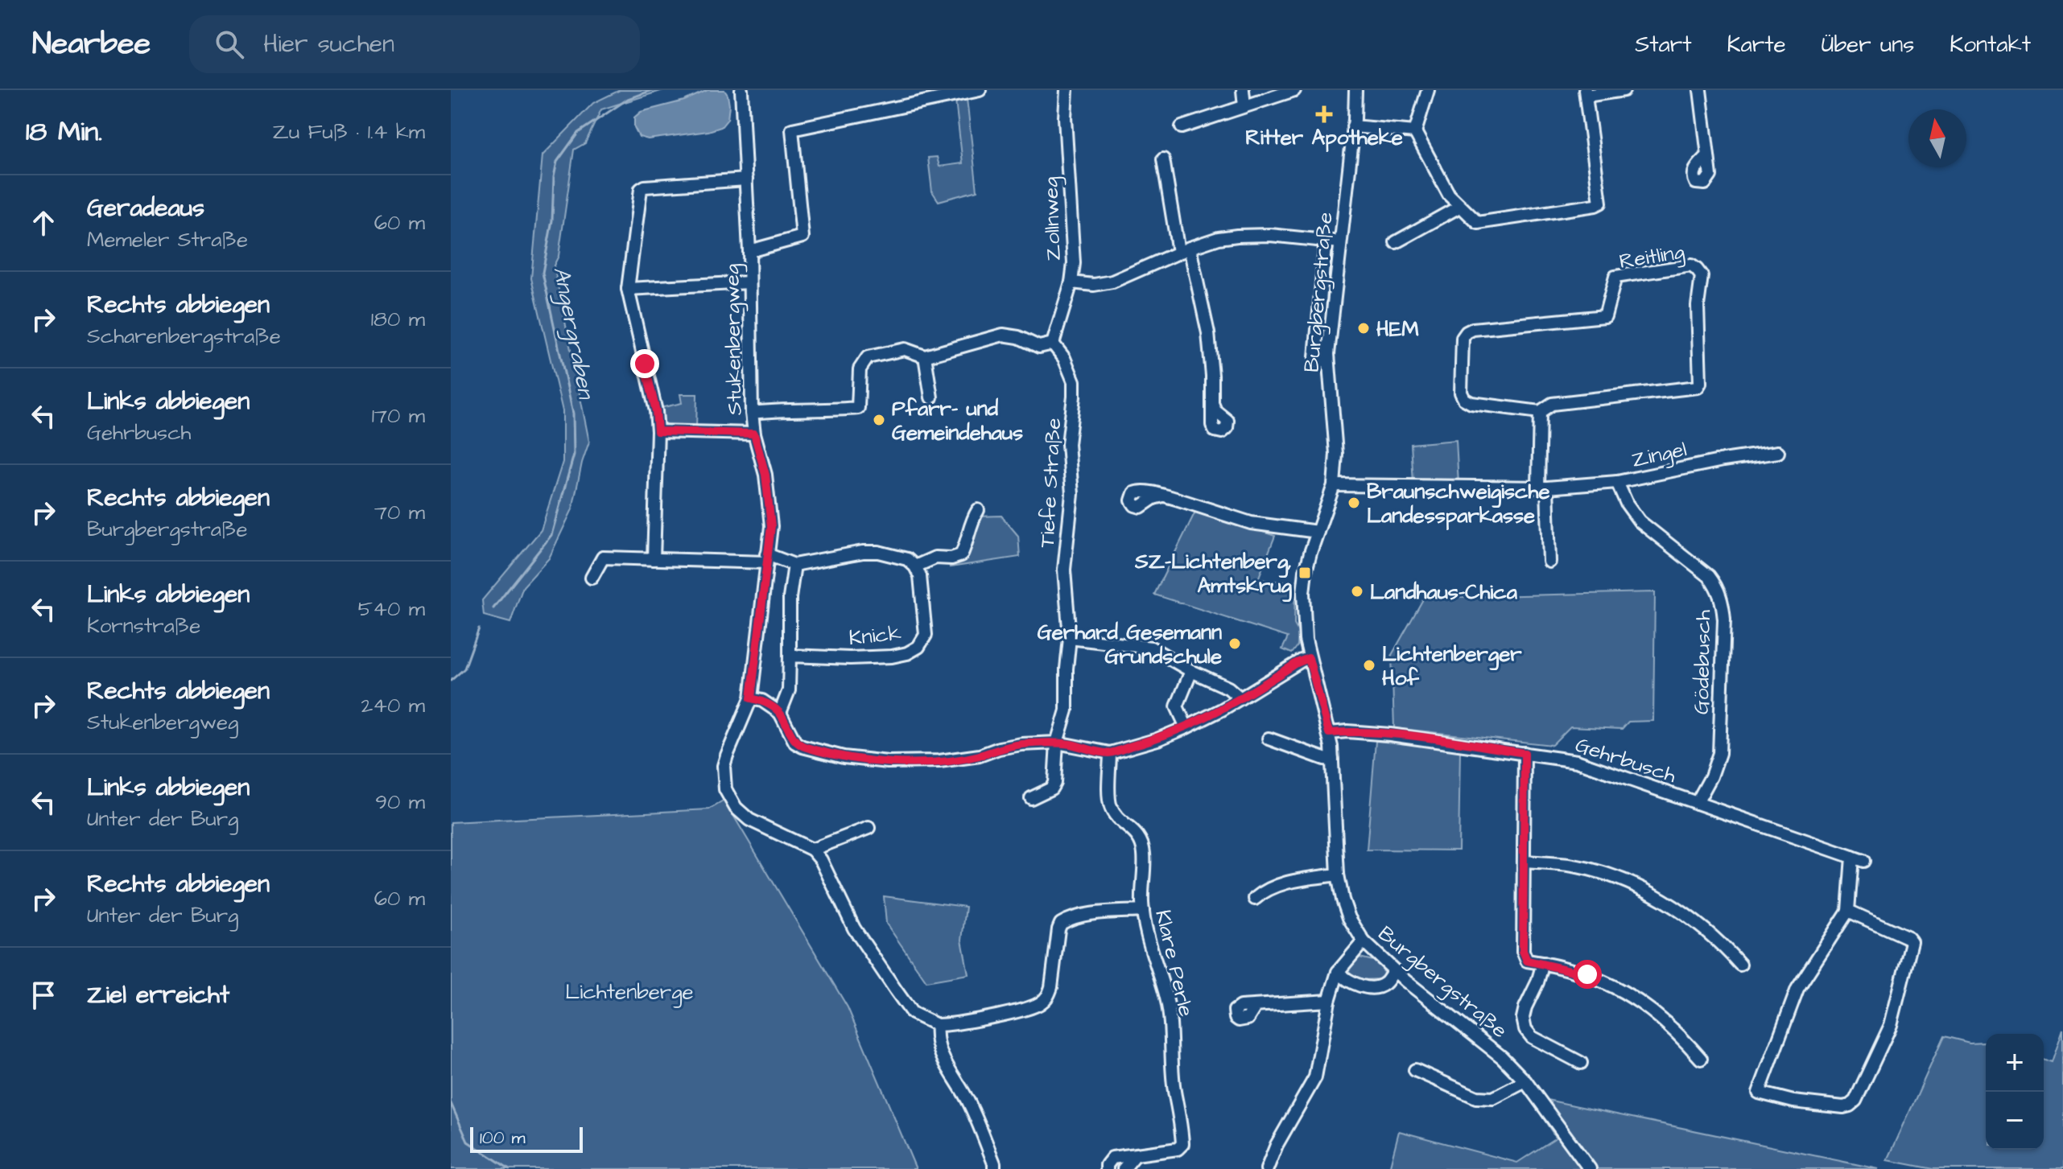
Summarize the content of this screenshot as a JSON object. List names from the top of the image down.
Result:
{
  "streets": {
    "street": [
      "Zollnweg",
      "Reitling",
      "Burgbergstraße",
      "Stukenbergweg",
      "Zingel",
      "Tiefe Straße",
      "Knick",
      "Gödebusch",
      "Gehrbusch",
      "Klare Perle"
    ]
  },
  "crossings": [
    ["Zollnweg", "Tiefe Straße"],
    ["Burgbergstraße", "Zingel"],
    ["Burgbergstraße", "Gehrbusch"],
    ["Zingel", "Gödebusch"],
    ["Gödebusch", "Gehrbusch"]
  ],
  "water": ["Angergraben"],
  "parks": ["Lichtenberge"],
  "places": {
    "health": ["Ritter Apotheke"],
    "other": [
      "HEM",
      "Pfarr- und Gemeindehaus",
      "Braunschweigische Landessparkasse",
      "Landhaus-Chica",
      "Gerhard Gesemann Grundschule",
      "Lichtenberger Hof"
    ],
    "transit": ["SZ-Lichtenberg, Amtskrug"]
  },
  "scale_bar": "100 m",
  "north": "top",
  "page": {
    "header": "Nearbee",
    "search": "Hier suchen",
    "nav": [
      "Start",
      "Karte",
      "Über uns",
      "Kontakt"
    ],
    "heading": ["18 Min.", "Zu Fuß · 1.4 km"],
    "list": [
      ["Geradeaus", "Memeler Straße", "60 m"],
      ["Rechts abbiegen", "Scharenbergstraße", "180 m"],
      ["Links abbiegen", "Gehrbusch", "170 m"],
      ["Rechts abbiegen", "Burgbergstraße", "70 m"],
      ["Links abbiegen", "Kornstraße", "540 m"],
      ["Rechts abbiegen", "Stukenbergweg", "240 m"],
      ["Links abbiegen", "Unter der Burg", "90 m"],
      ["Rechts abbiegen", "Unter der Burg", "60 m"],
      "Ziel erreicht"
    ],
    "map_buttons": ["+", "−"],
    "scale": "100 m"
  }
}
